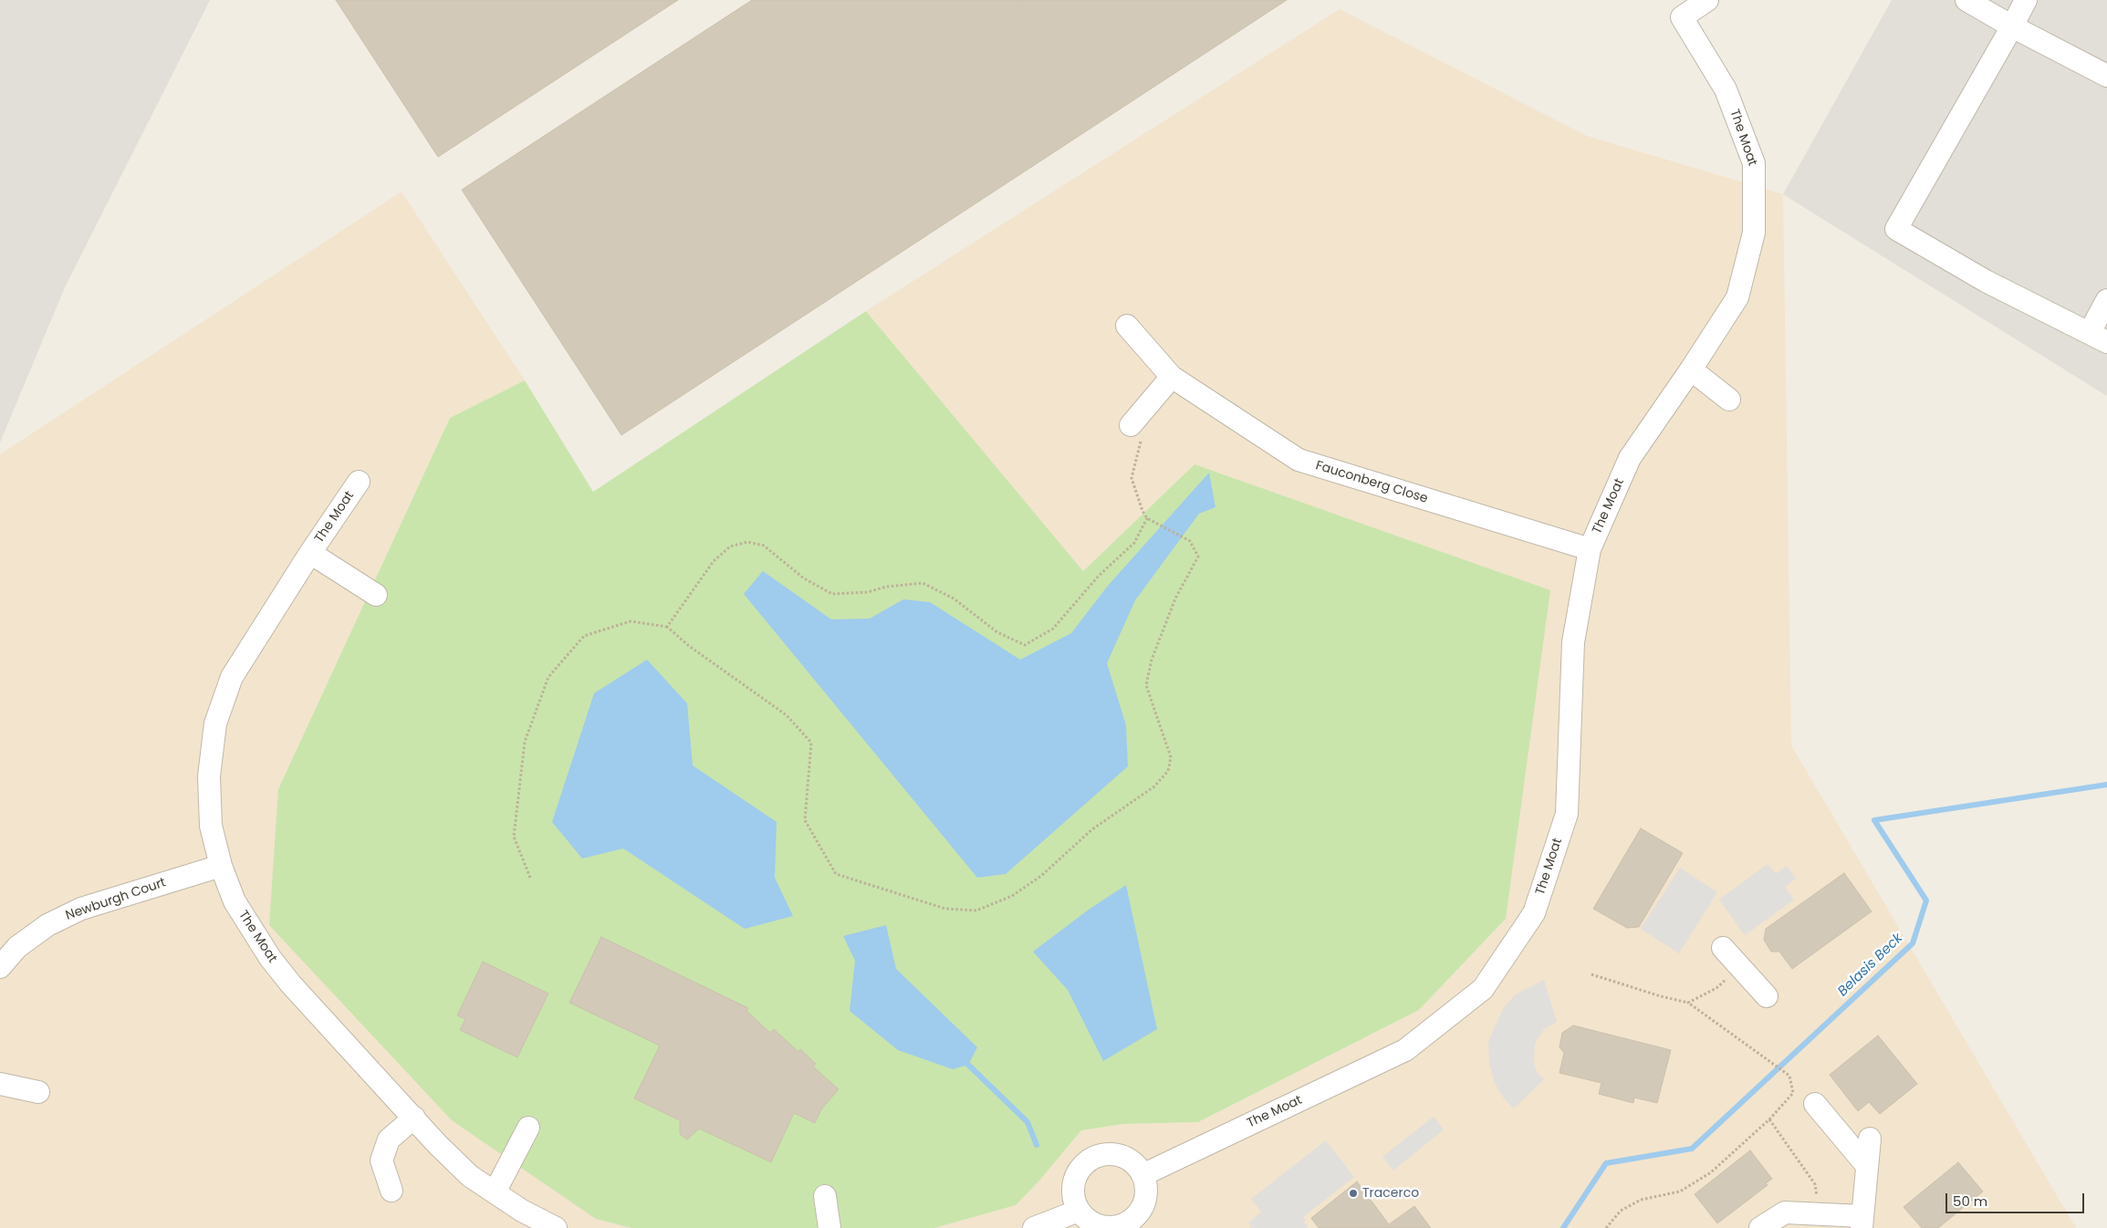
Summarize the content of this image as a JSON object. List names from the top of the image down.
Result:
{
  "streets": {
    "street": ["The Moat", "Fauconberg Close", "Newburgh Court"]
  },
  "crossings": [
    ["The Moat", "Fauconberg Close"],
    ["The Moat", "Newburgh Court"]
  ],
  "water": ["Belasis Beck"],
  "places": ["Tracerco"],
  "scale_bar": "50 m"
}
